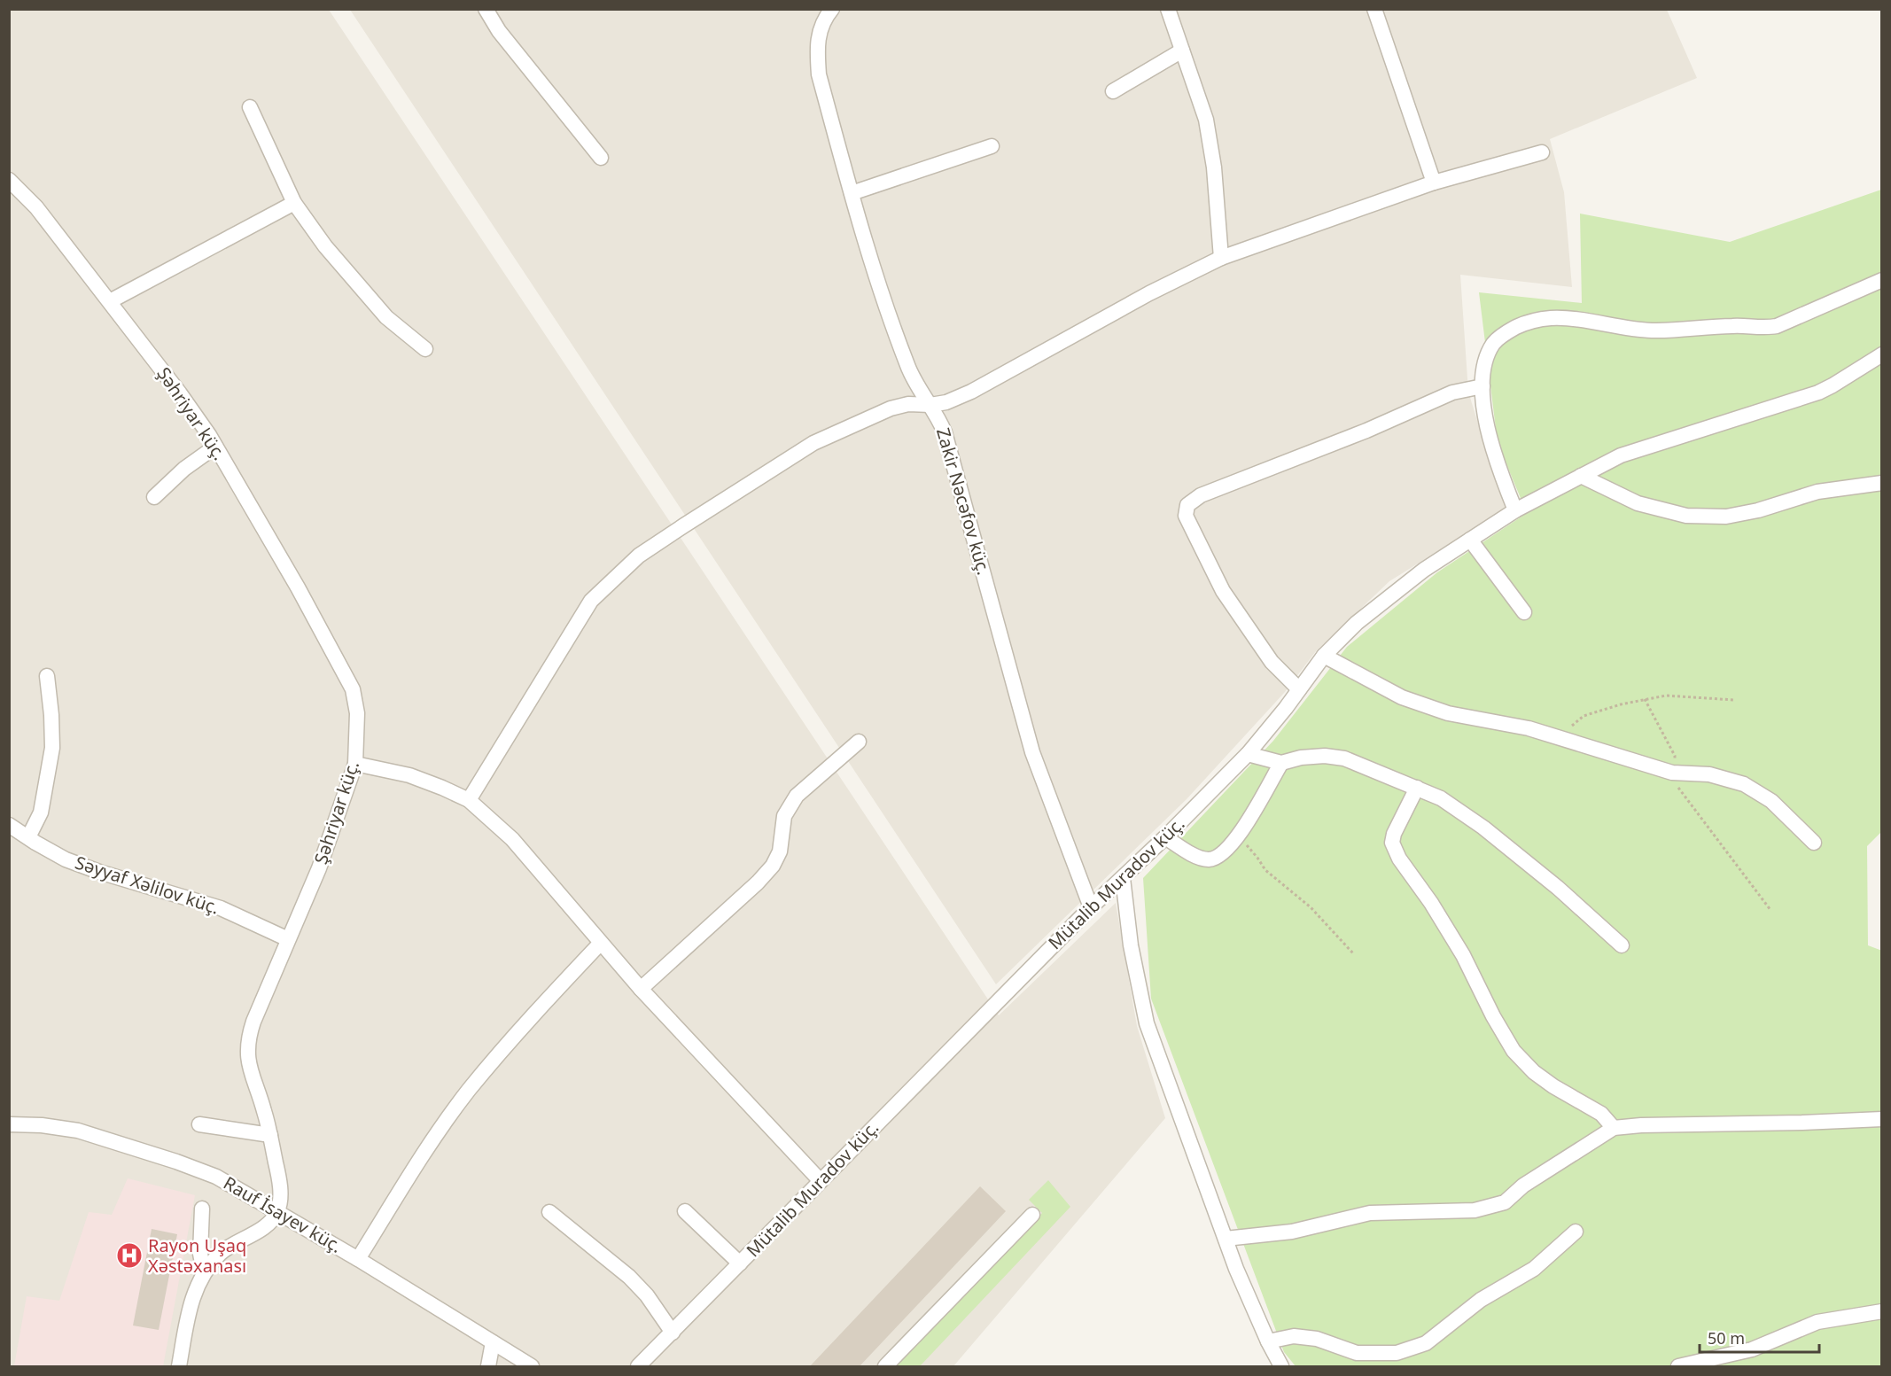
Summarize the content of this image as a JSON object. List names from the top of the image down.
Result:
{
  "streets": {
    "street": [
      "Şəhriyar küç.",
      "Zakir Nəcəfov küç.",
      "Mütalib Muradov küç.",
      "Səyyaf Xəlilov küç.",
      "Rauf İsayev küç."
    ]
  },
  "crossings": [
    ["Şəhriyar küç.", "Səyyaf Xəlilov küç."],
    ["Şəhriyar küç.", "Rauf İsayev küç."],
    ["Zakir Nəcəfov küç.", "Mütalib Muradov küç."]
  ],
  "places": {
    "hospital": ["Rayon Uşaq Xəstəxanası"]
  },
  "scale_bar": "50 m"
}
